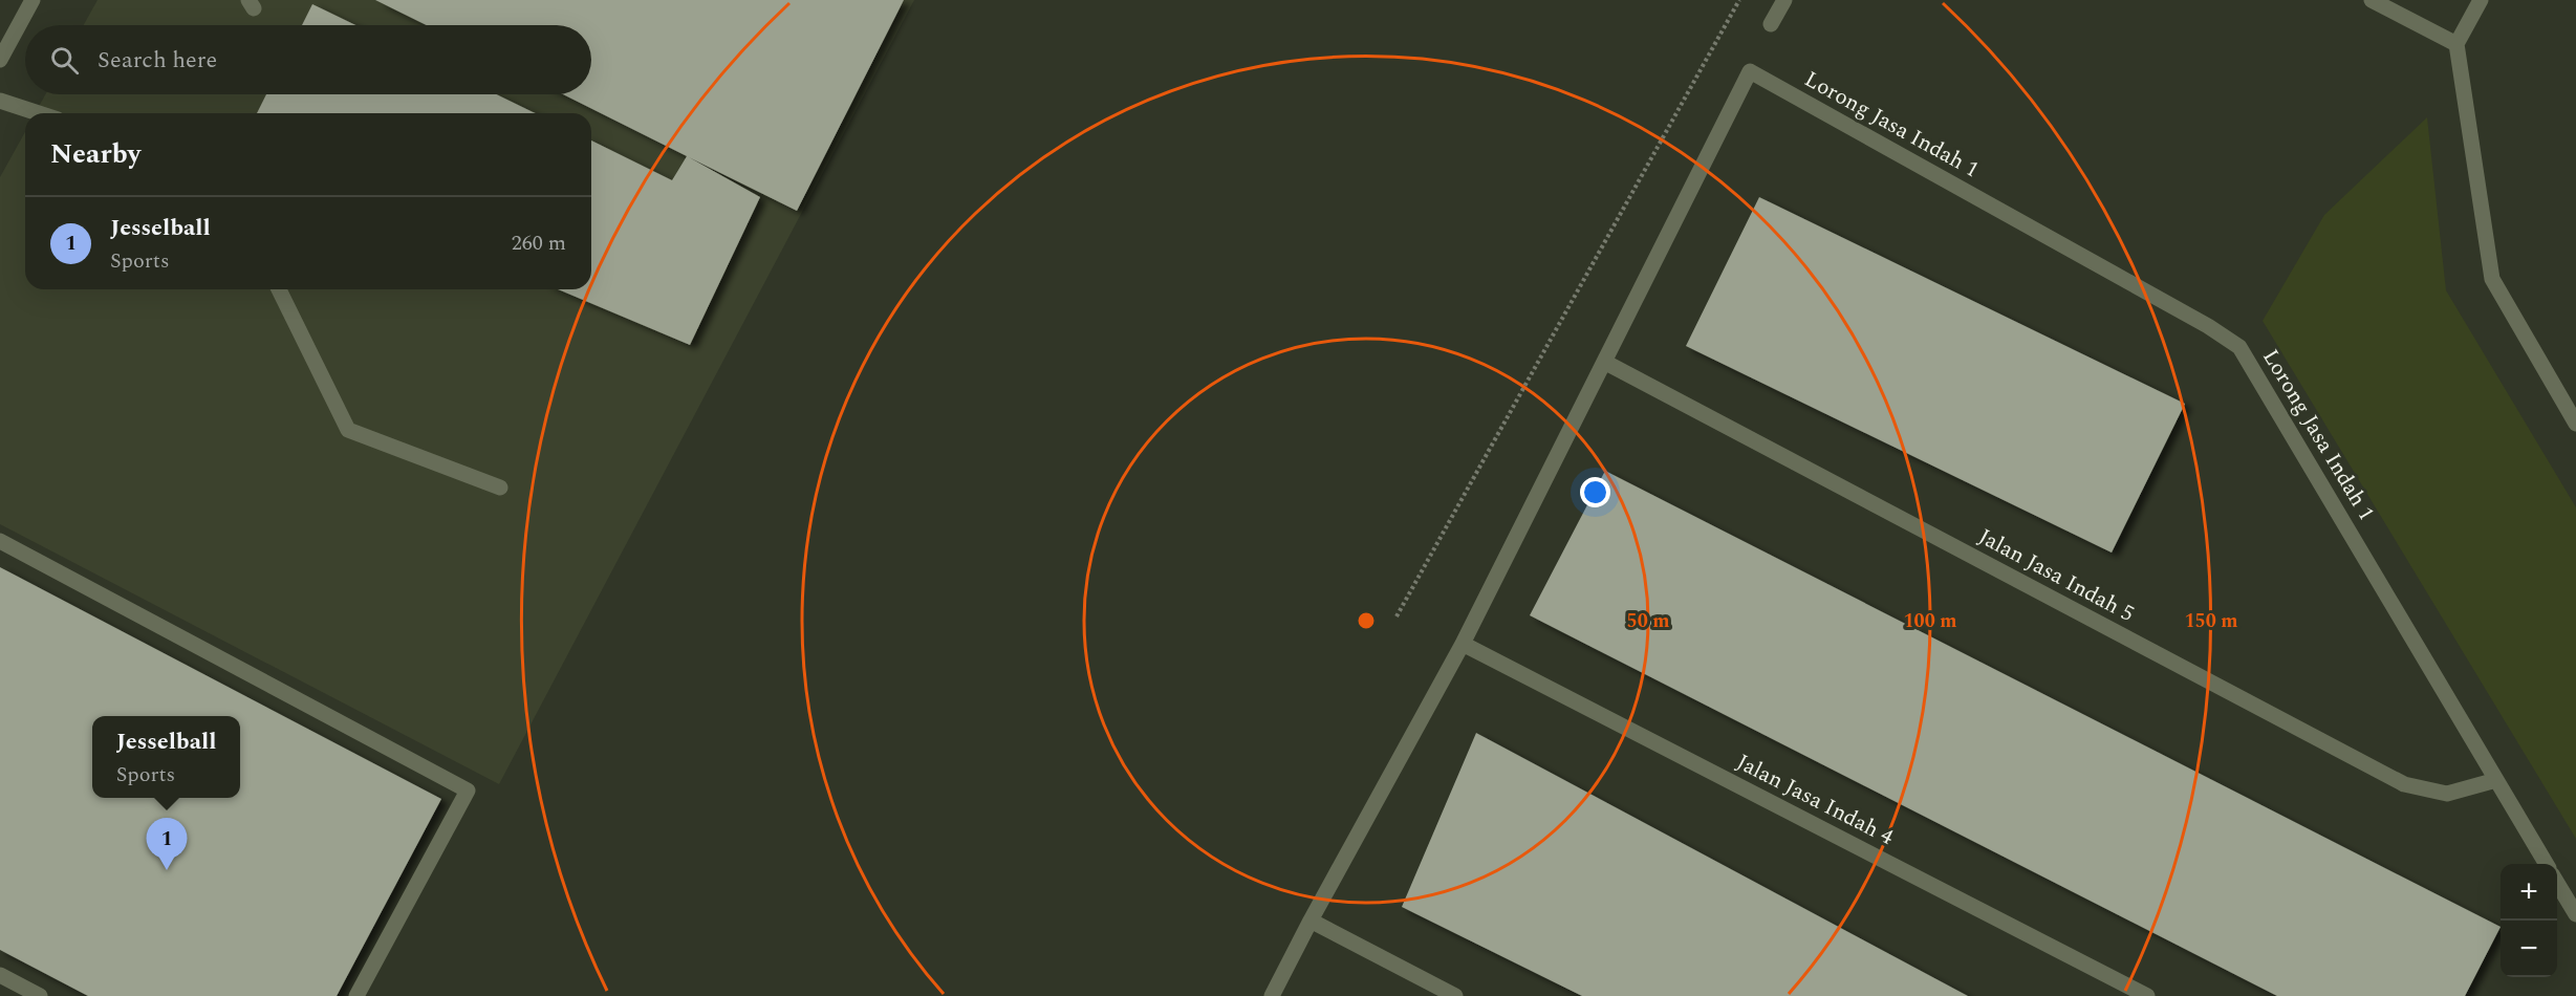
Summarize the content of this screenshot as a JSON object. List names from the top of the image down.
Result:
{
  "streets": {
    "street": ["Lorong Jasa Indah 1", "Jalan Jasa Indah 5", "Jalan Jasa Indah 4"]
  },
  "crossings": [
    ["Lorong Jasa Indah 1", "Jalan Jasa Indah 5"]
  ],
  "page": {
    "search": "Search here",
    "heading": "Nearby",
    "list": [
      {
        "mark": "1",
        "name": "Jesselball",
        "note": "Sports",
        "value": "260 m"
      }
    ],
    "popup": ["Jesselball", "Sports"],
    "pins": "1",
    "map_buttons": ["+", "−"]
  },
  "rings": ["50 m", "100 m", "150 m"]
}
